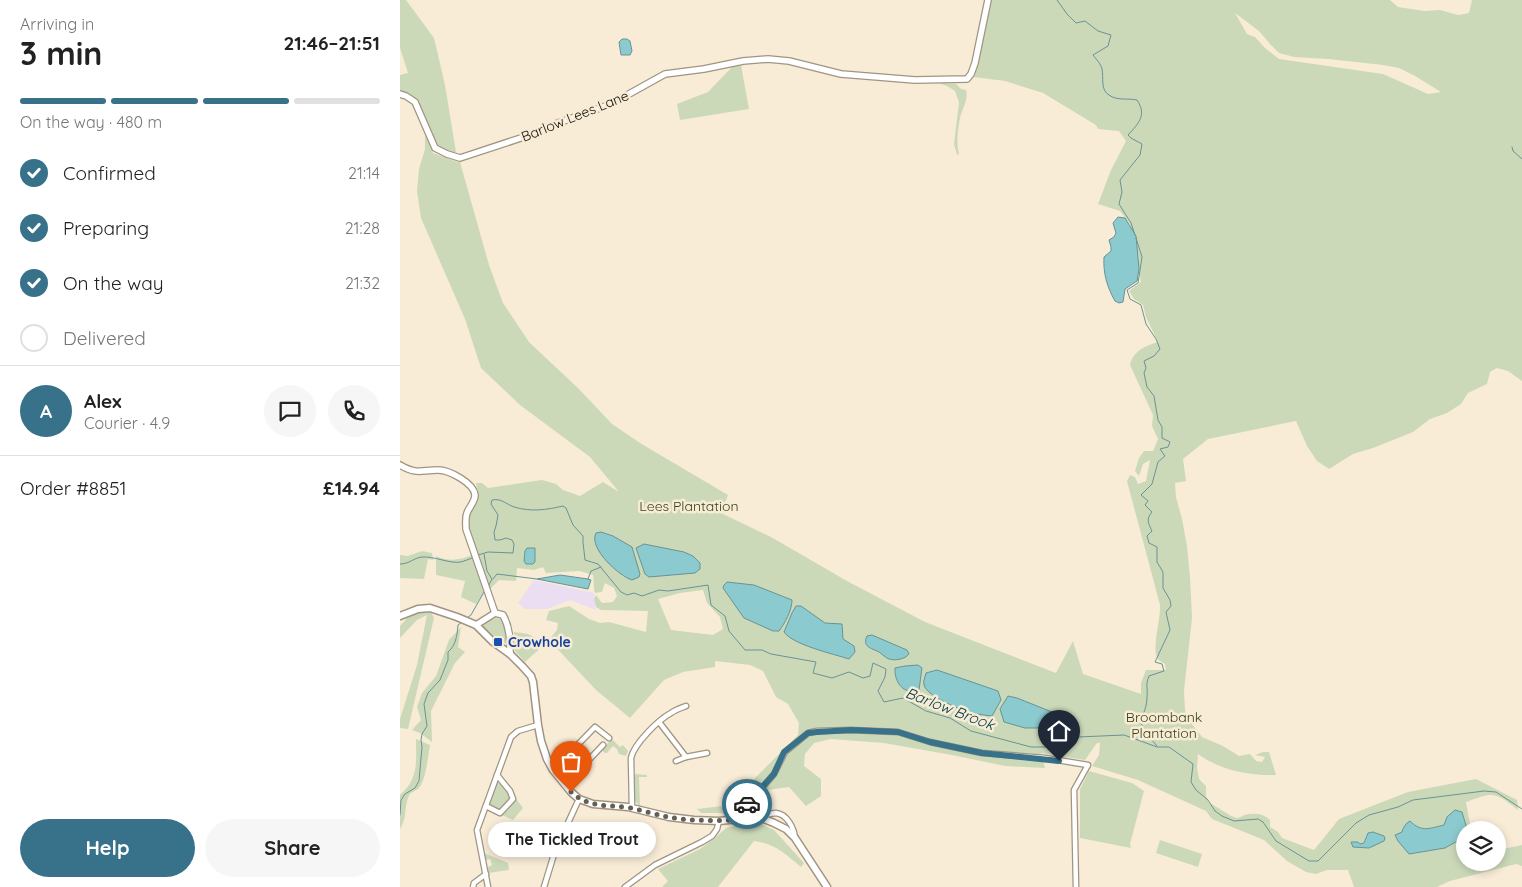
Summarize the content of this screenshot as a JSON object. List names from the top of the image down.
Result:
{
  "streets": {
    "street": ["Barlow Lees Lane"]
  },
  "water": ["Barlow Brook"],
  "parks": ["Lees Plantation", "Broombank Plantation"],
  "places": {
    "transit": ["Crowhole"],
    "other": ["The Tickled Trout"]
  },
  "page": {
    "heading": ["3 min", "Arriving in", "21:46–21:51"],
    "panel": [
      "Alex",
      "Courier · 4.9",
      "Order #8851",
      "£14.94"
    ],
    "bar": "On the way · 480 m",
    "list": [
      ["Confirmed", "21:14"],
      ["Preparing", "21:28"],
      ["On the way", "21:32"],
      "Delivered"
    ],
    "round": "A",
    "buttons": ["Help", "Share"],
    "bubble": "The Tickled Trout"
  }
}
